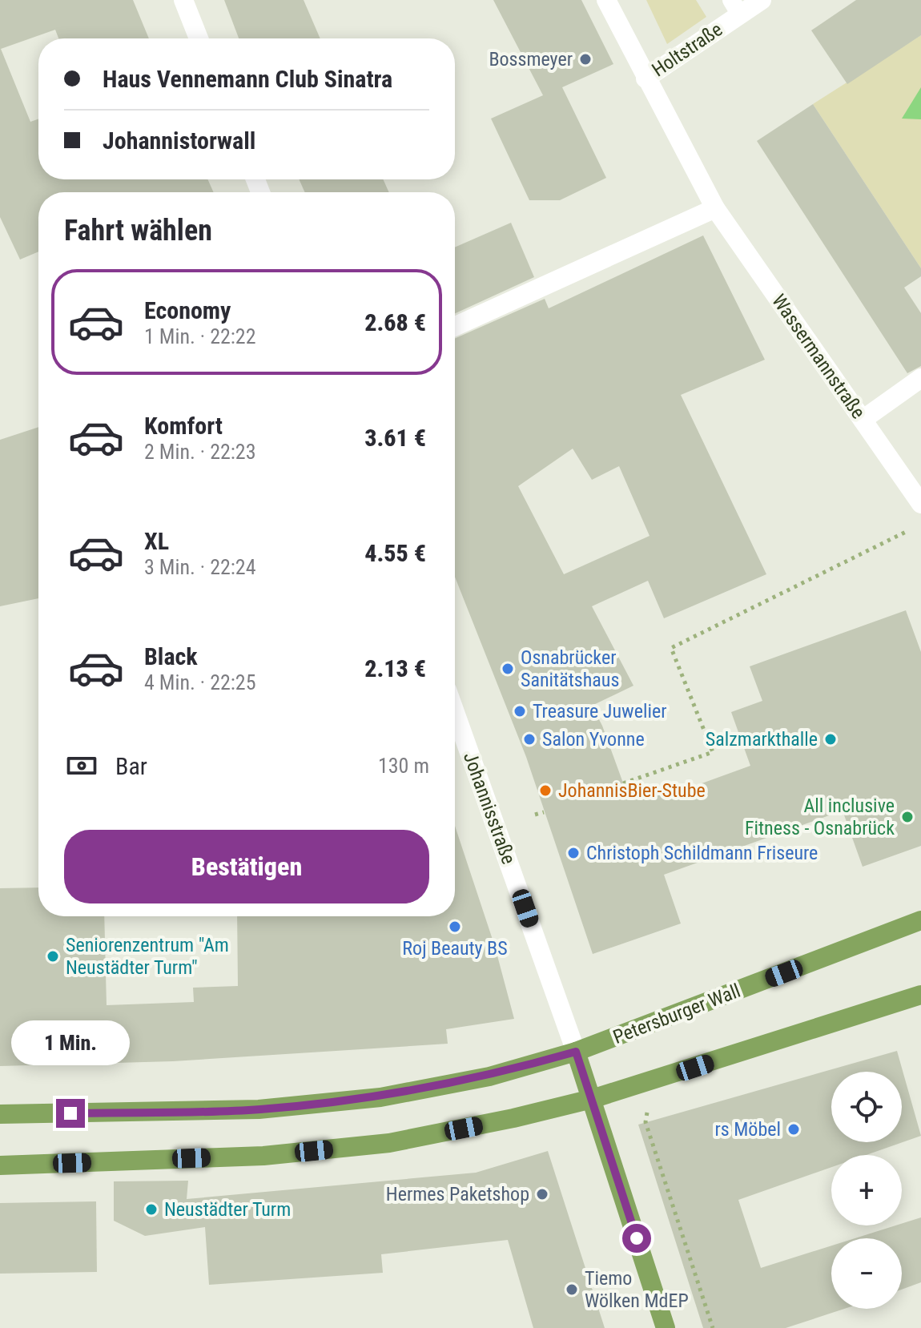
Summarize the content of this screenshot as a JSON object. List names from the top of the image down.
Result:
{
  "streets": {
    "main road": ["Johannisstraße", "Petersburger Wall"],
    "street": ["Holtstraße", "Wassermannstraße"]
  },
  "crossings": [
    ["Holtstraße", "Wassermannstraße"],
    ["Johannisstraße", "Petersburger Wall"]
  ],
  "places": [
    "Bossmeyer",
    "Osnabrücker Sanitätshaus",
    "Treasure Juwelier",
    "Salon Yvonne",
    "Salzmarkthalle",
    "JohannisBier-Stube",
    "All inclusive Fitness - Osnabrück",
    "Christoph Schildmann Friseure",
    "Roj Beauty BS",
    "Seniorenzentrum \"Am Neustädter Turm\"",
    "rs Möbel",
    "Hermes Paketshop",
    "Neustädter Turm",
    "Tiemo Wölken MdEP"
  ],
  "page": {
    "banner": ["Haus Vennemann Club Sinatra", "Johannistorwall"],
    "heading": "Fahrt wählen",
    "list": [
      {
        "name": "Economy",
        "note": "1 Min. · 22:22",
        "value": "2.68 €"
      },
      {
        "name": "Komfort",
        "note": "2 Min. · 22:23",
        "value": "3.61 €"
      },
      {
        "name": "XL",
        "note": "3 Min. · 22:24",
        "value": "4.55 €"
      },
      {
        "name": "Black",
        "note": "4 Min. · 22:25",
        "value": "2.13 €"
      }
    ],
    "pay": ["Bar", "130 m"],
    "buttons": "Bestätigen",
    "bubble": "1 Min.",
    "map_buttons": ["+", "−"]
  }
}
